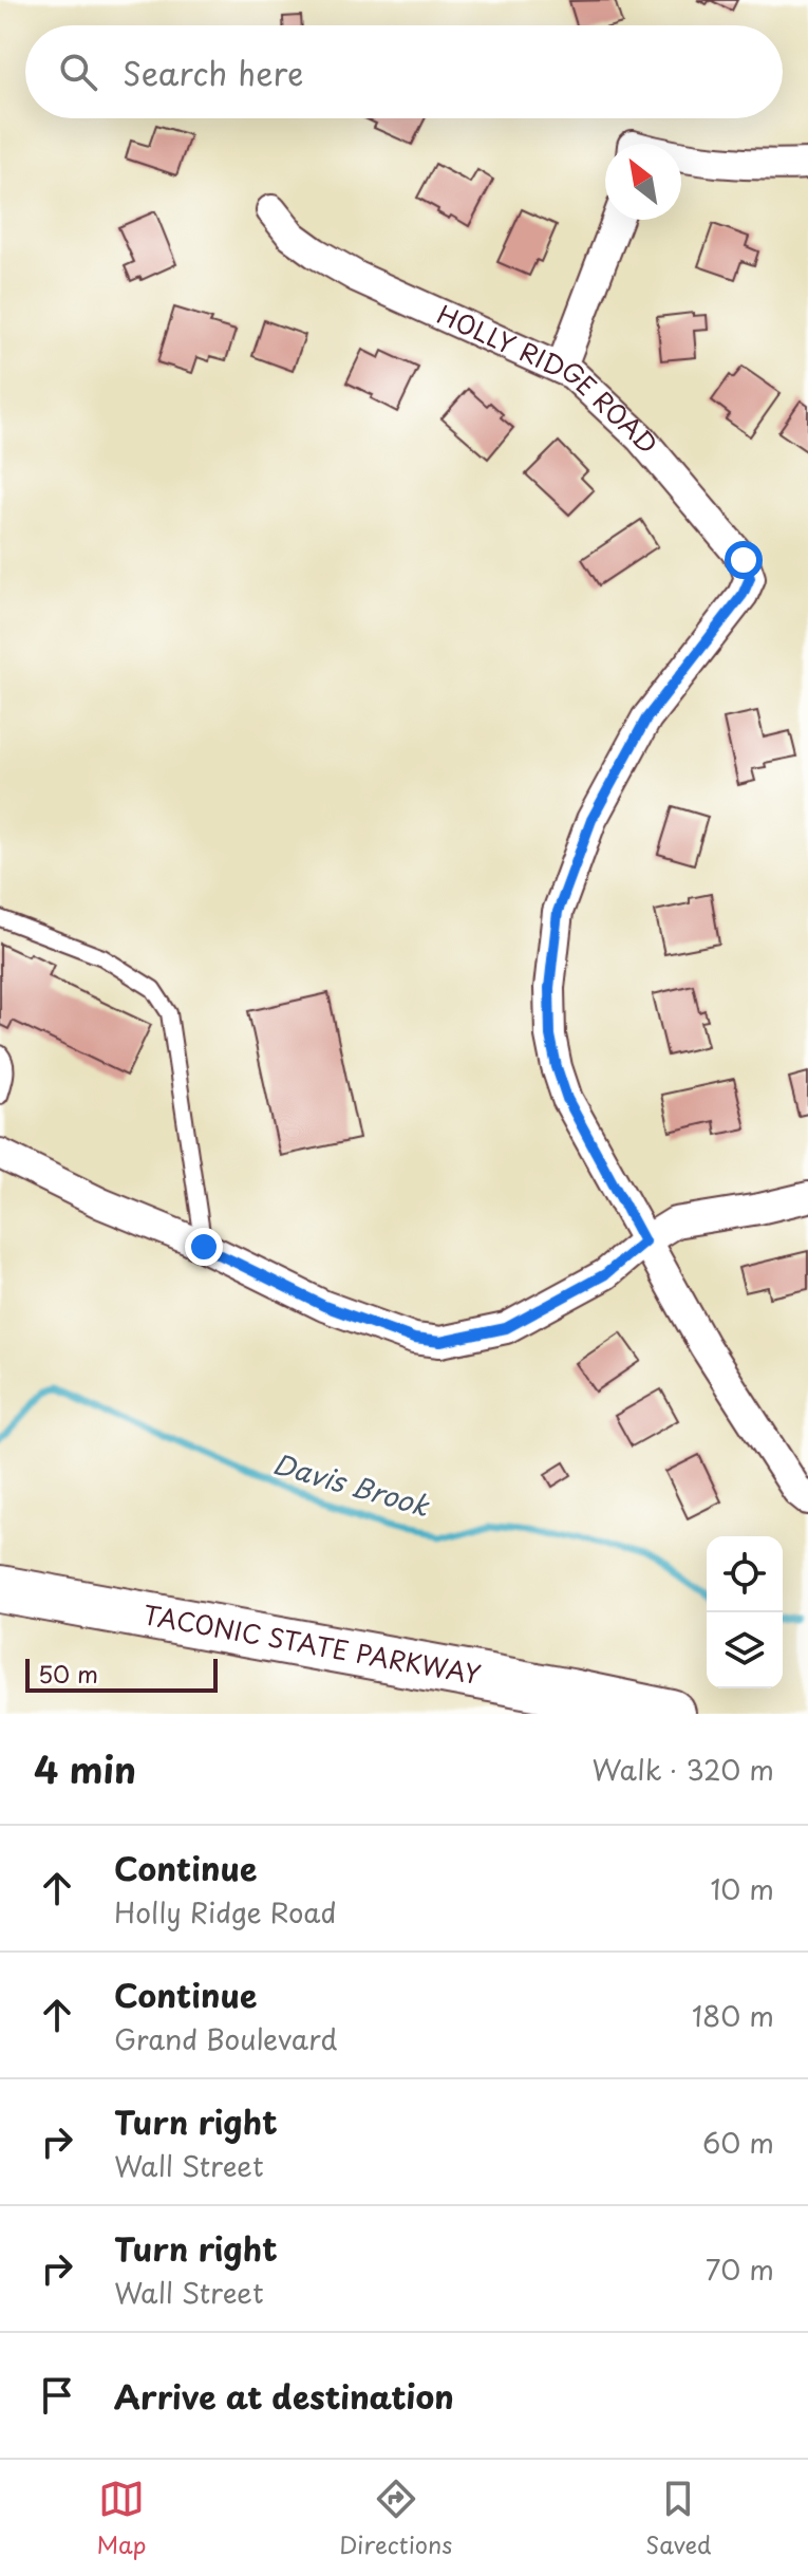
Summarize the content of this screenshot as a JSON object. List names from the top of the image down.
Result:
{
  "streets": {
    "highway": ["TACONIC STATE PARKWAY"],
    "street": ["HOLLY RIDGE ROAD"]
  },
  "water": ["Davis Brook"],
  "scale_bar": "50 m",
  "north": "top left",
  "page": {
    "search": "Search here",
    "scale": "50 m",
    "heading": ["4 min", "Walk · 320 m"],
    "list": [
      ["Continue", "Holly Ridge Road", "10 m"],
      ["Continue", "Grand Boulevard", "180 m"],
      ["Turn right", "Wall Street", "60 m"],
      ["Turn right", "Wall Street", "70 m"],
      "Arrive at destination"
    ],
    "nav": ["Map", "Directions", "Saved"]
  }
}
